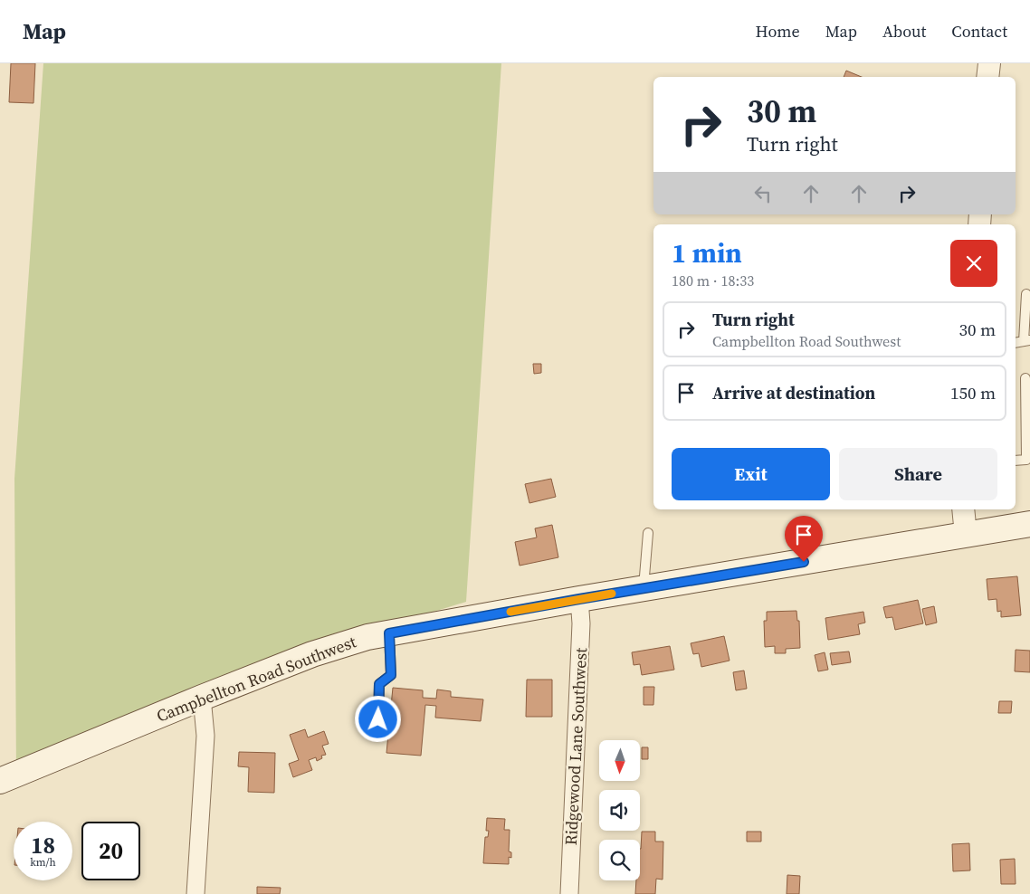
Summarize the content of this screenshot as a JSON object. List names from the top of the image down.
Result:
{
  "streets": {
    "main road": ["Campbellton Road Southwest"],
    "street": ["Ridgewood Lane Southwest"]
  },
  "crossings": [
    ["Campbellton Road Southwest", "Ridgewood Lane Southwest"]
  ],
  "north": "bottom",
  "page": {
    "header": "Map",
    "nav": [
      "Home",
      "Map",
      "About",
      "Contact"
    ],
    "turn": ["30 m", "Turn right"],
    "heading": ["1 min", "180 m · 18:33"],
    "list": [
      {
        "name": "Turn right",
        "note": "Campbellton Road Southwest",
        "value": "30 m"
      },
      {
        "name": "Arrive at destination",
        "value": "150 m"
      }
    ],
    "buttons": ["Exit", "Share"],
    "speed": "18 km/h",
    "limit": "20"
  }
}
